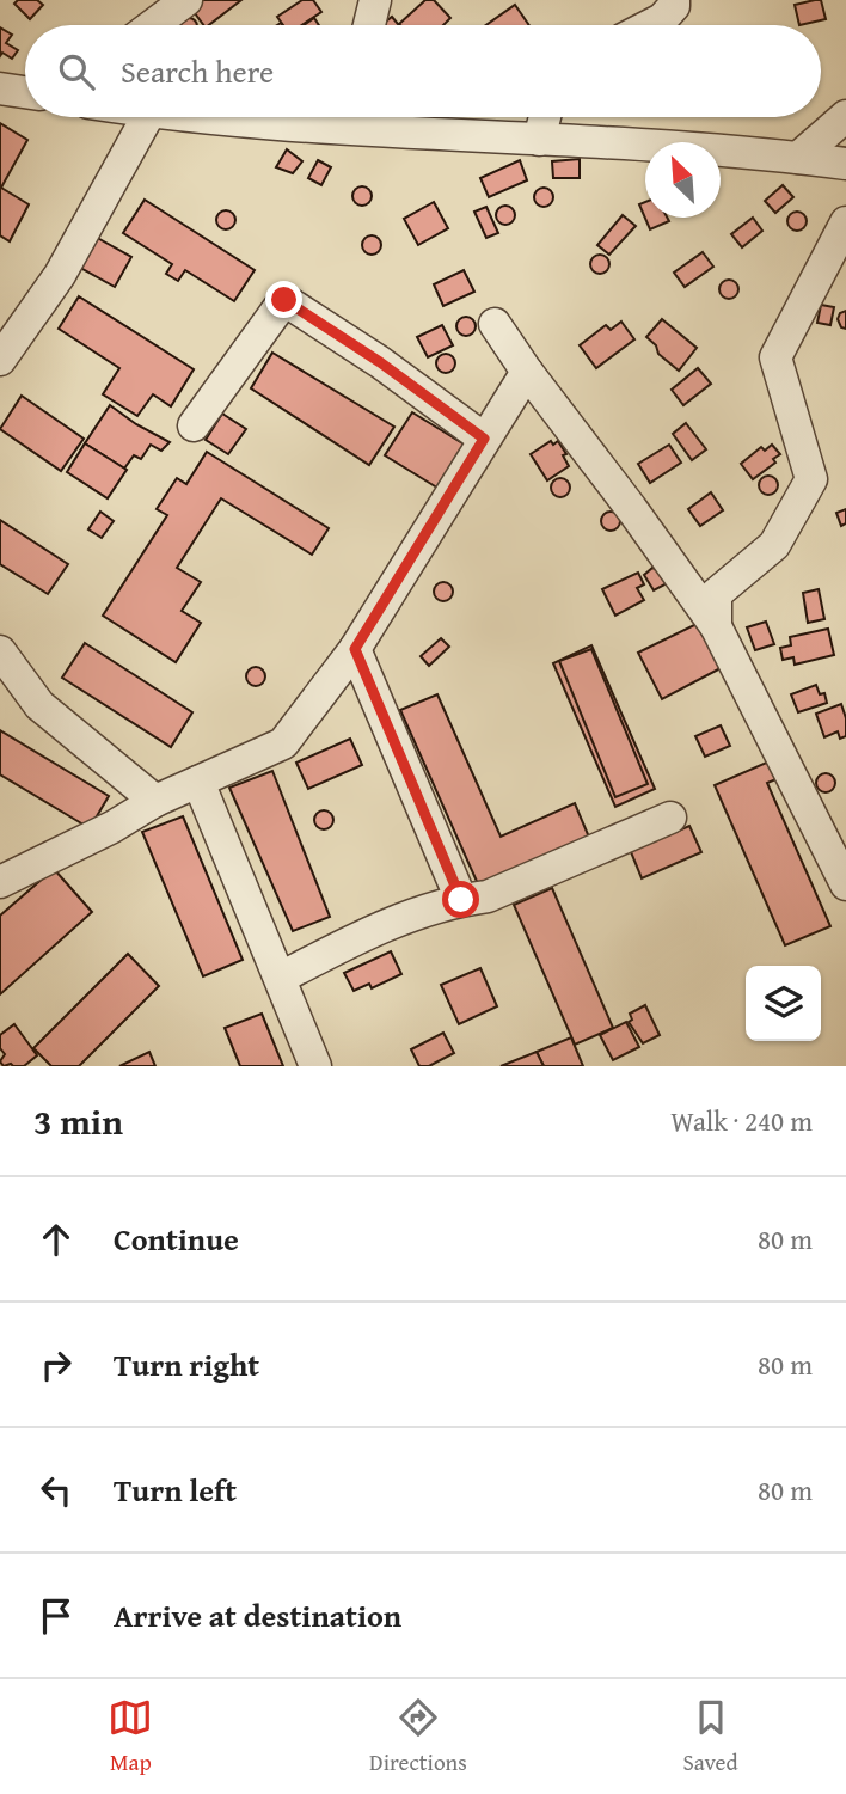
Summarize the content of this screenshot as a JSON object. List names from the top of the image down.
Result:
{
  "north": "top left",
  "page": {
    "search": "Search here",
    "heading": ["3 min", "Walk · 240 m"],
    "list": [
      ["Continue", "80 m"],
      ["Turn right", "80 m"],
      ["Turn left", "80 m"],
      "Arrive at destination"
    ],
    "nav": ["Map", "Directions", "Saved"]
  }
}
